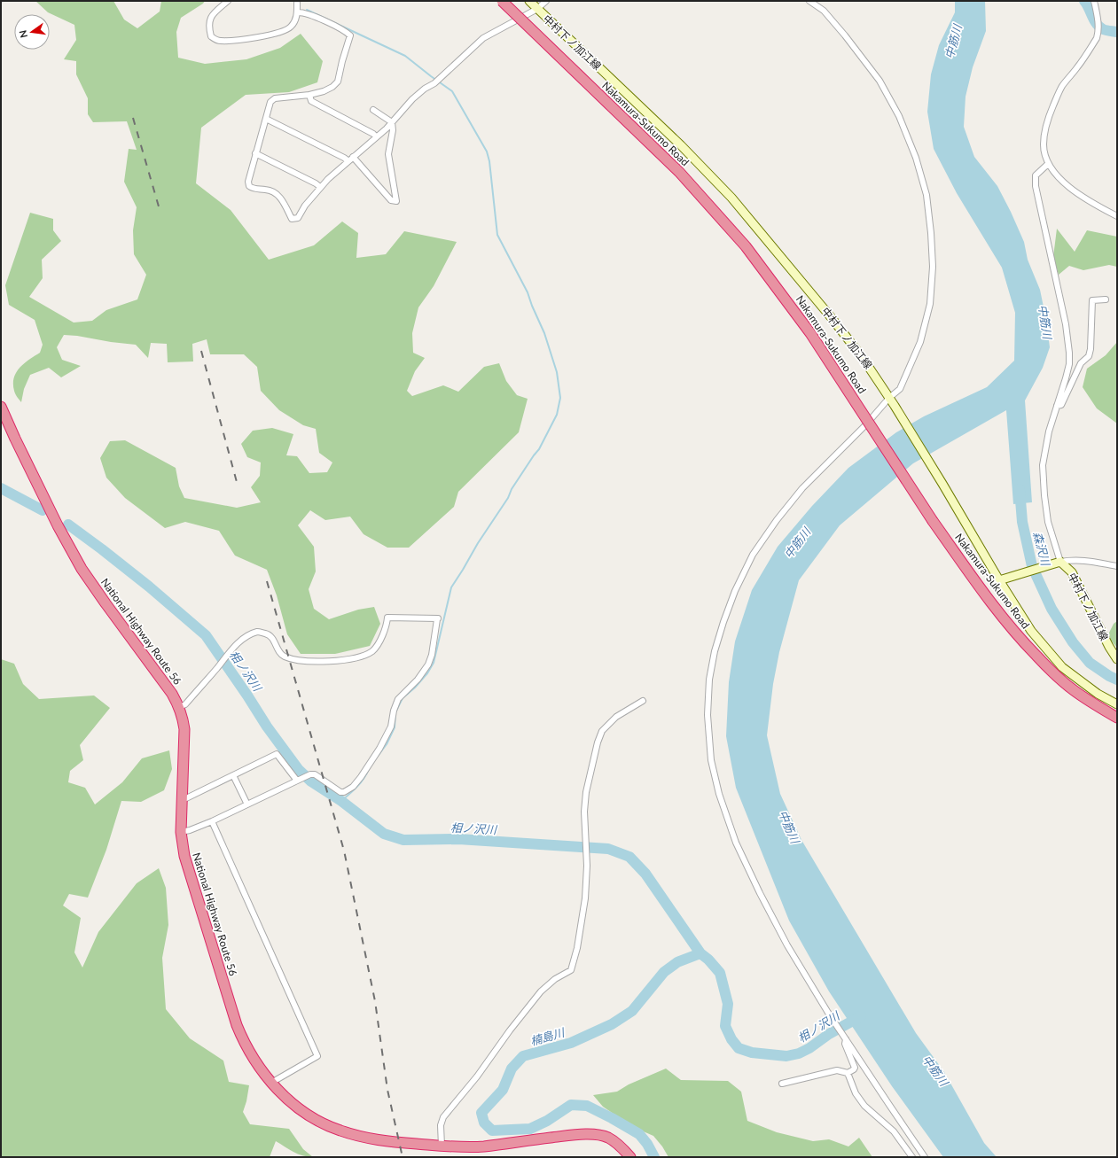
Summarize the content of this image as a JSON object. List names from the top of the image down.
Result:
{
  "streets": {
    "highway": ["Nakamura-Sukumo Road", "National Highway Route 56"],
    "main road": ["中村下ノ加江線"]
  },
  "water": [
    "中筋川",
    "森沢川",
    "相ノ沢川",
    "楠島川"
  ],
  "north": "left"
}
